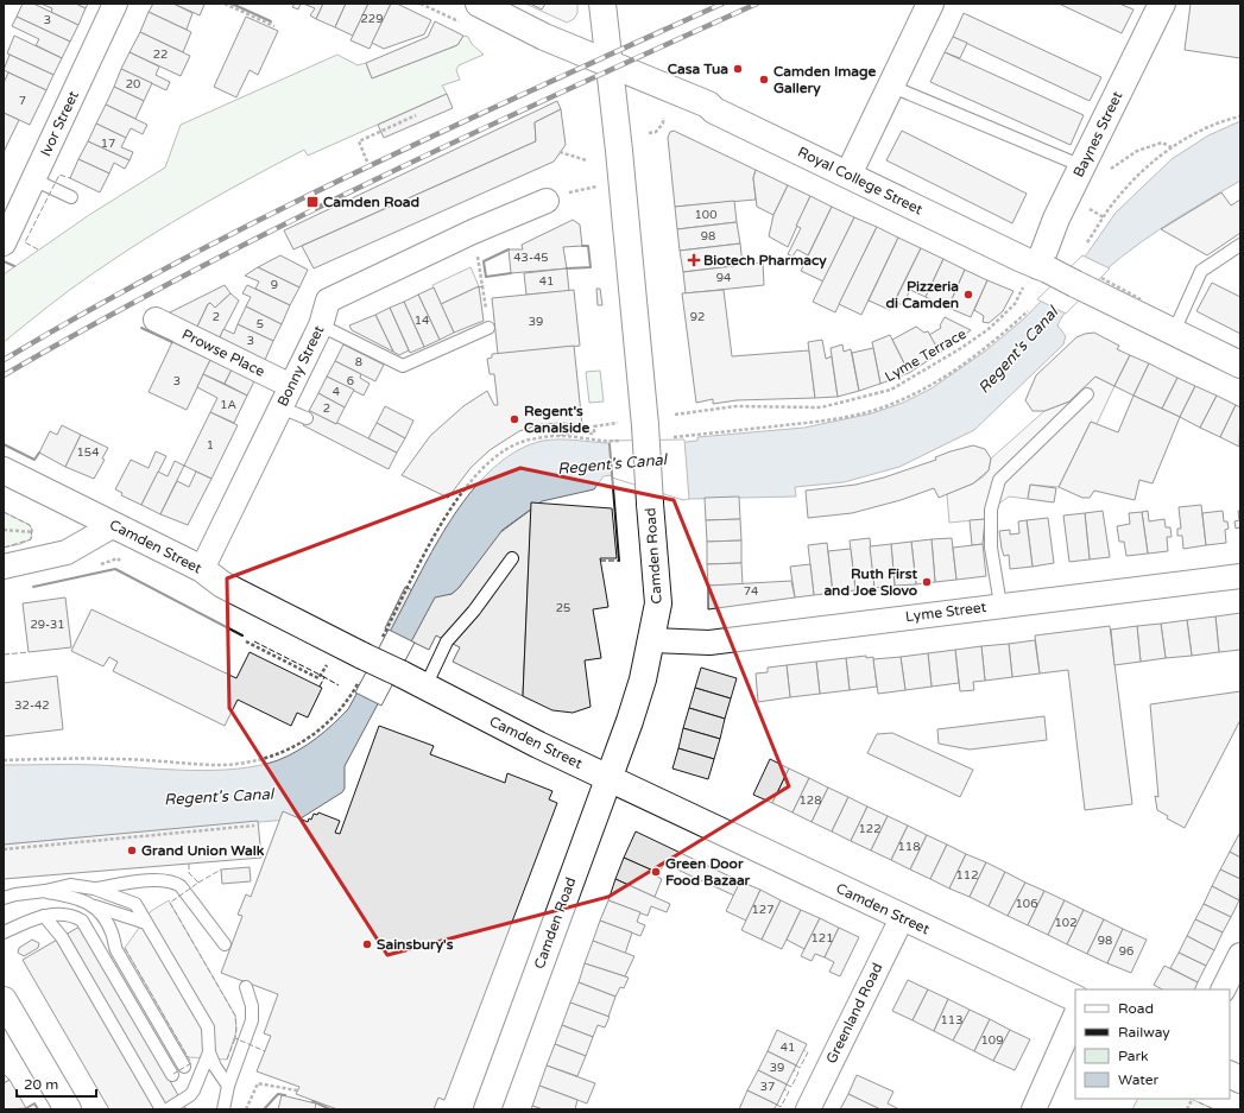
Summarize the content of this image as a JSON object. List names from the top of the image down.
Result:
{
  "streets": {
    "main road": [
      "Baynes Street",
      "Royal College Street",
      "Camden Street",
      "Camden Road"
    ],
    "street": [
      "Ivor Street",
      "Prowse Place",
      "Bonny Street",
      "Lyme Street",
      "Greenland Road"
    ],
    "path": ["Lyme Terrace"]
  },
  "crossings": [
    ["Baynes Street", "Royal College Street"],
    ["Baynes Street", "Lyme Terrace"],
    ["Royal College Street", "Lyme Terrace"],
    ["Royal College Street", "Camden Road"],
    ["Prowse Place", "Bonny Street"],
    ["Bonny Street", "Camden Street"],
    ["Camden Street", "Camden Road"],
    ["Camden Street", "Greenland Road"],
    ["Camden Road", "Lyme Street"]
  ],
  "water": ["Regent's Canal"],
  "places": {
    "other": [
      "Casa Tua",
      "Camden Image Gallery",
      "Pizzeria di Camden",
      "Regent's Canalside",
      "Ruth First and Joe Slovo",
      "Grand Union Walk",
      "Green Door Food Bazaar",
      "Sainsbury's"
    ],
    "transit": ["Camden Road"],
    "health": ["Biotech Pharmacy"]
  },
  "house_numbers": [
    "229",
    "3",
    "22",
    "20",
    "7",
    "17",
    "100",
    "98",
    "43-45",
    "94",
    "41",
    "9",
    "2",
    "92",
    "14",
    "39",
    "5",
    "3",
    "8",
    "3",
    "6",
    "4",
    "1A",
    "2",
    "1",
    "154",
    "74",
    "25",
    "29-31",
    "32-42",
    "128",
    "122",
    "118",
    "112",
    "106",
    "127",
    "102",
    "121",
    "98",
    "96",
    "113",
    "109",
    "41",
    "39",
    "37"
  ],
  "legend": [
    "Road",
    "Railway",
    "Park",
    "Water"
  ],
  "scale_bar": "20 m"
}
